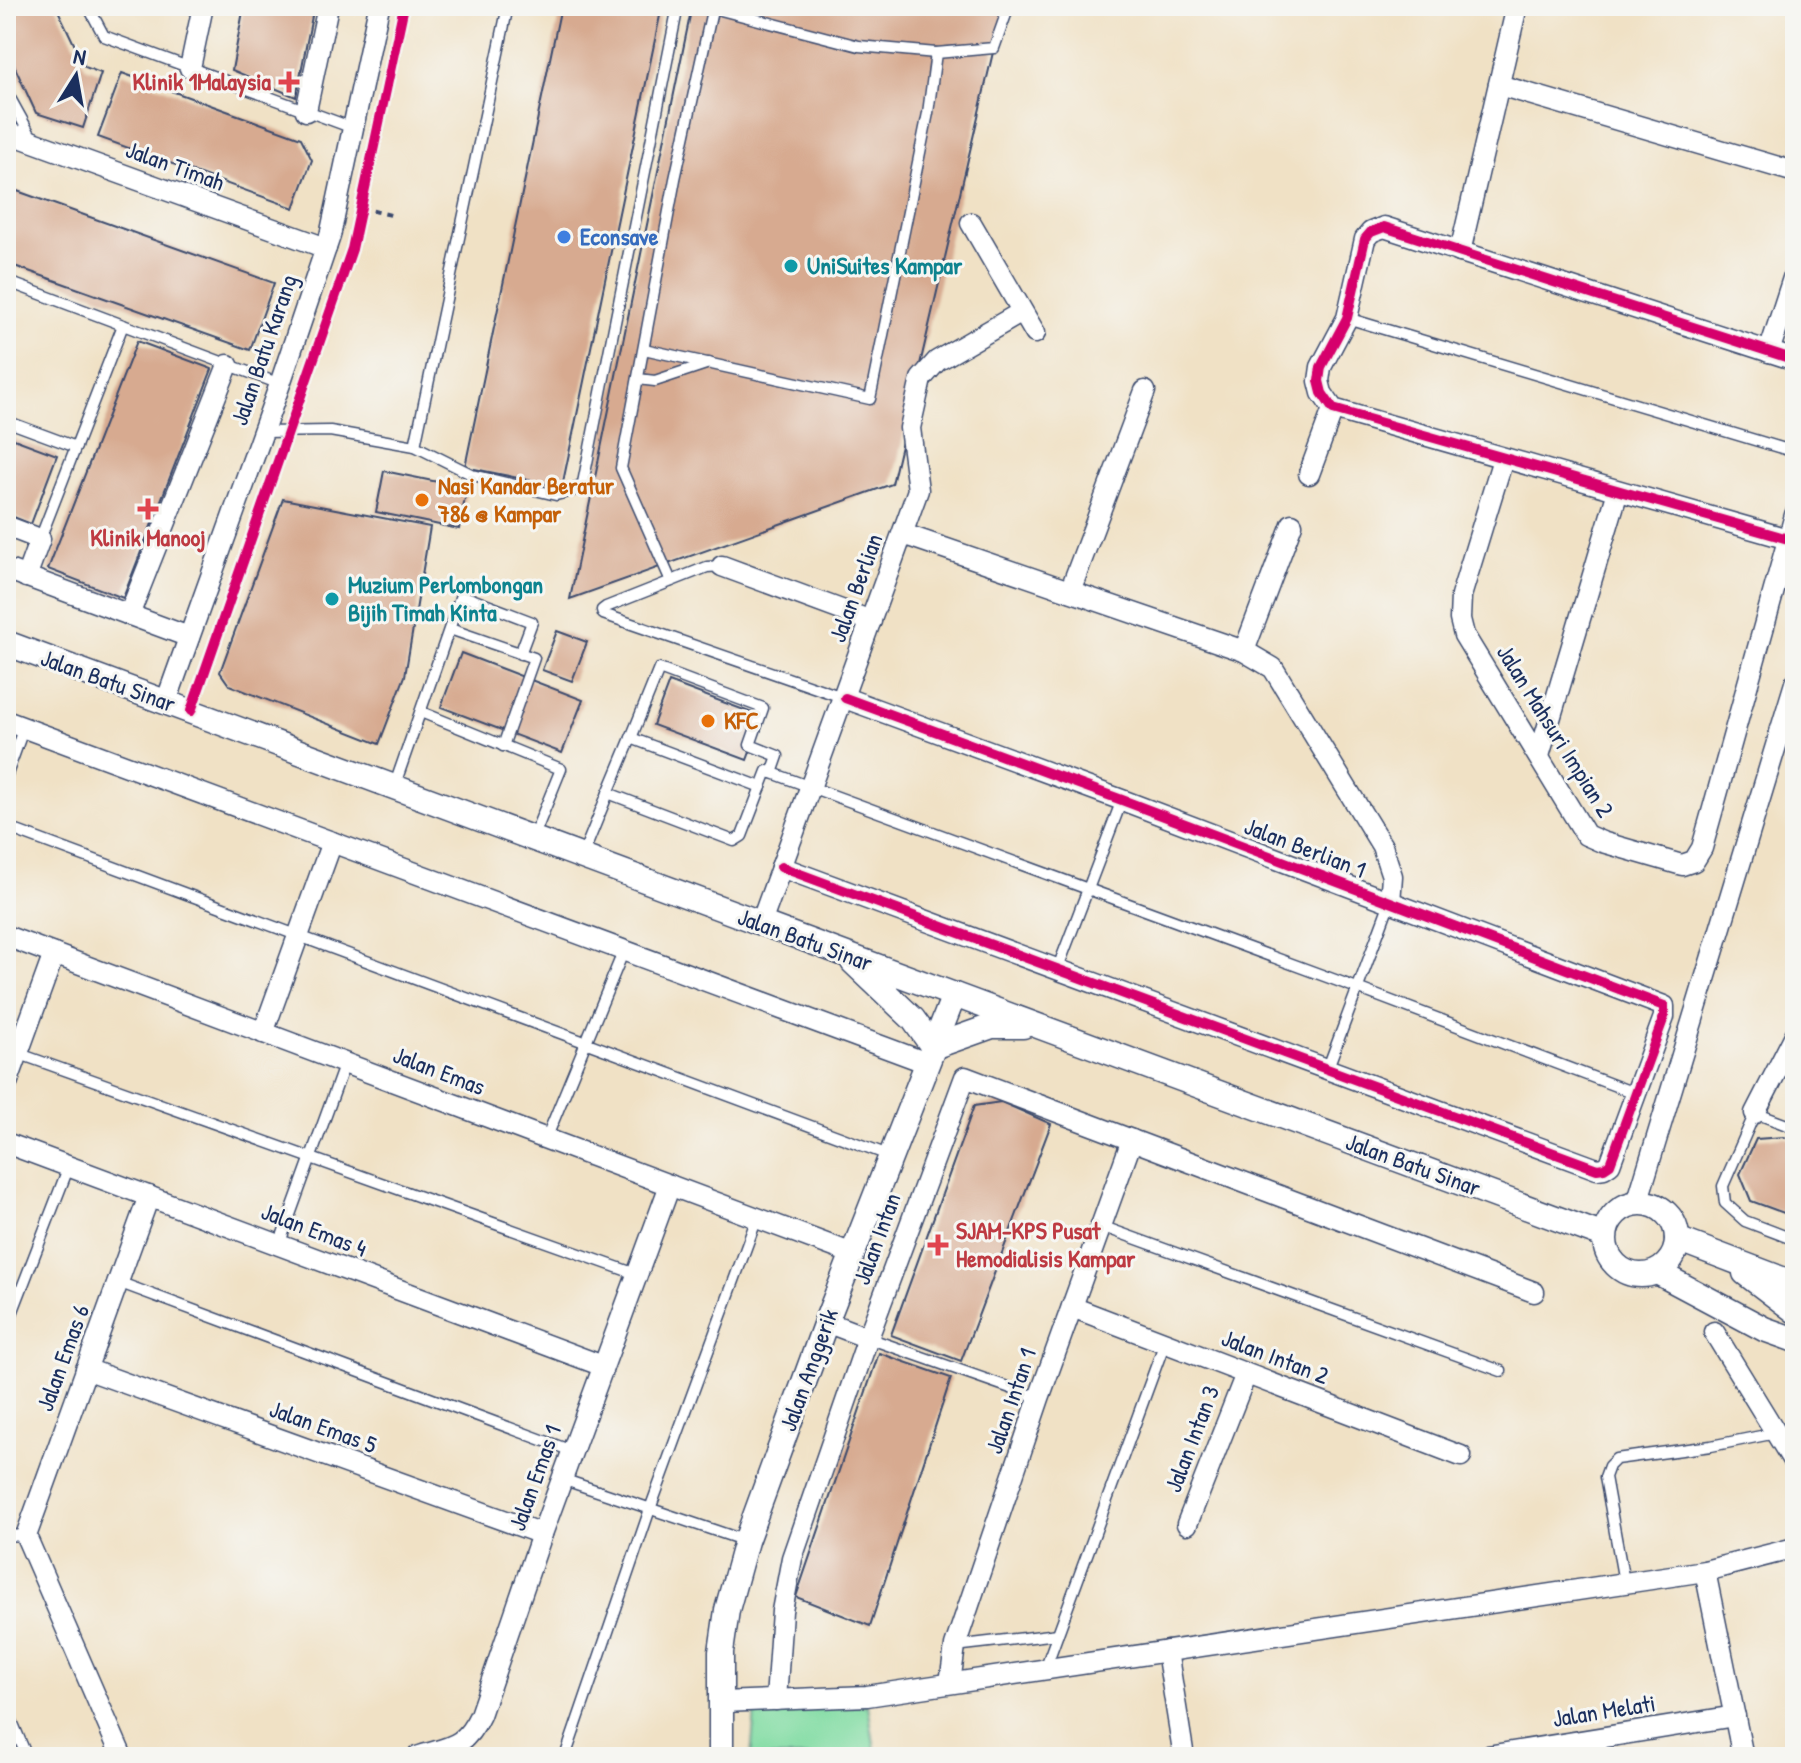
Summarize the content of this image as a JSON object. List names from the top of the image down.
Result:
{
  "streets": {
    "street": [
      "Jalan Timah",
      "Jalan Batu Karang",
      "Jalan Berlian",
      "Jalan Batu Sinar",
      "Jalan Mahsuri Impian 2",
      "Jalan Berlian 1",
      "Jalan Emas",
      "Jalan Emas 4",
      "Jalan Intan",
      "Jalan Intan 2",
      "Jalan Emas 6",
      "Jalan Anggerik",
      "Jalan Intan 1",
      "Jalan Emas 5",
      "Jalan Intan 3",
      "Jalan Emas 1",
      "Jalan Melati"
    ]
  },
  "crossings": [
    ["Jalan Timah", "Jalan Batu Karang"],
    ["Jalan Batu Karang", "Jalan Batu Sinar"],
    ["Jalan Berlian", "Jalan Batu Sinar"],
    ["Jalan Berlian", "Jalan Berlian 1"],
    ["Jalan Batu Sinar", "Jalan Anggerik"],
    ["Jalan Emas", "Jalan Anggerik"],
    ["Jalan Emas", "Jalan Emas 1"],
    ["Jalan Emas 4", "Jalan Emas 6"],
    ["Jalan Emas 4", "Jalan Emas 1"],
    ["Jalan Intan", "Jalan Intan 1"],
    ["Jalan Intan 2", "Jalan Intan 1"],
    ["Jalan Intan 2", "Jalan Intan 3"],
    ["Jalan Emas 6", "Jalan Emas 5"],
    ["Jalan Emas 5", "Jalan Emas 1"]
  ],
  "places": {
    "health": ["Klinik 1Malaysia", "Klinik Manooj", "SJAM-KPS Pusat Hemodialisis Kampar"],
    "other": [
      "Econsave",
      "UniSuites Kampar",
      "Nasi Kandar Beratur 786 @ Kampar",
      "Muzium Perlombongan Bijih Timah Kinta",
      "KFC"
    ]
  },
  "north": "top"
}
